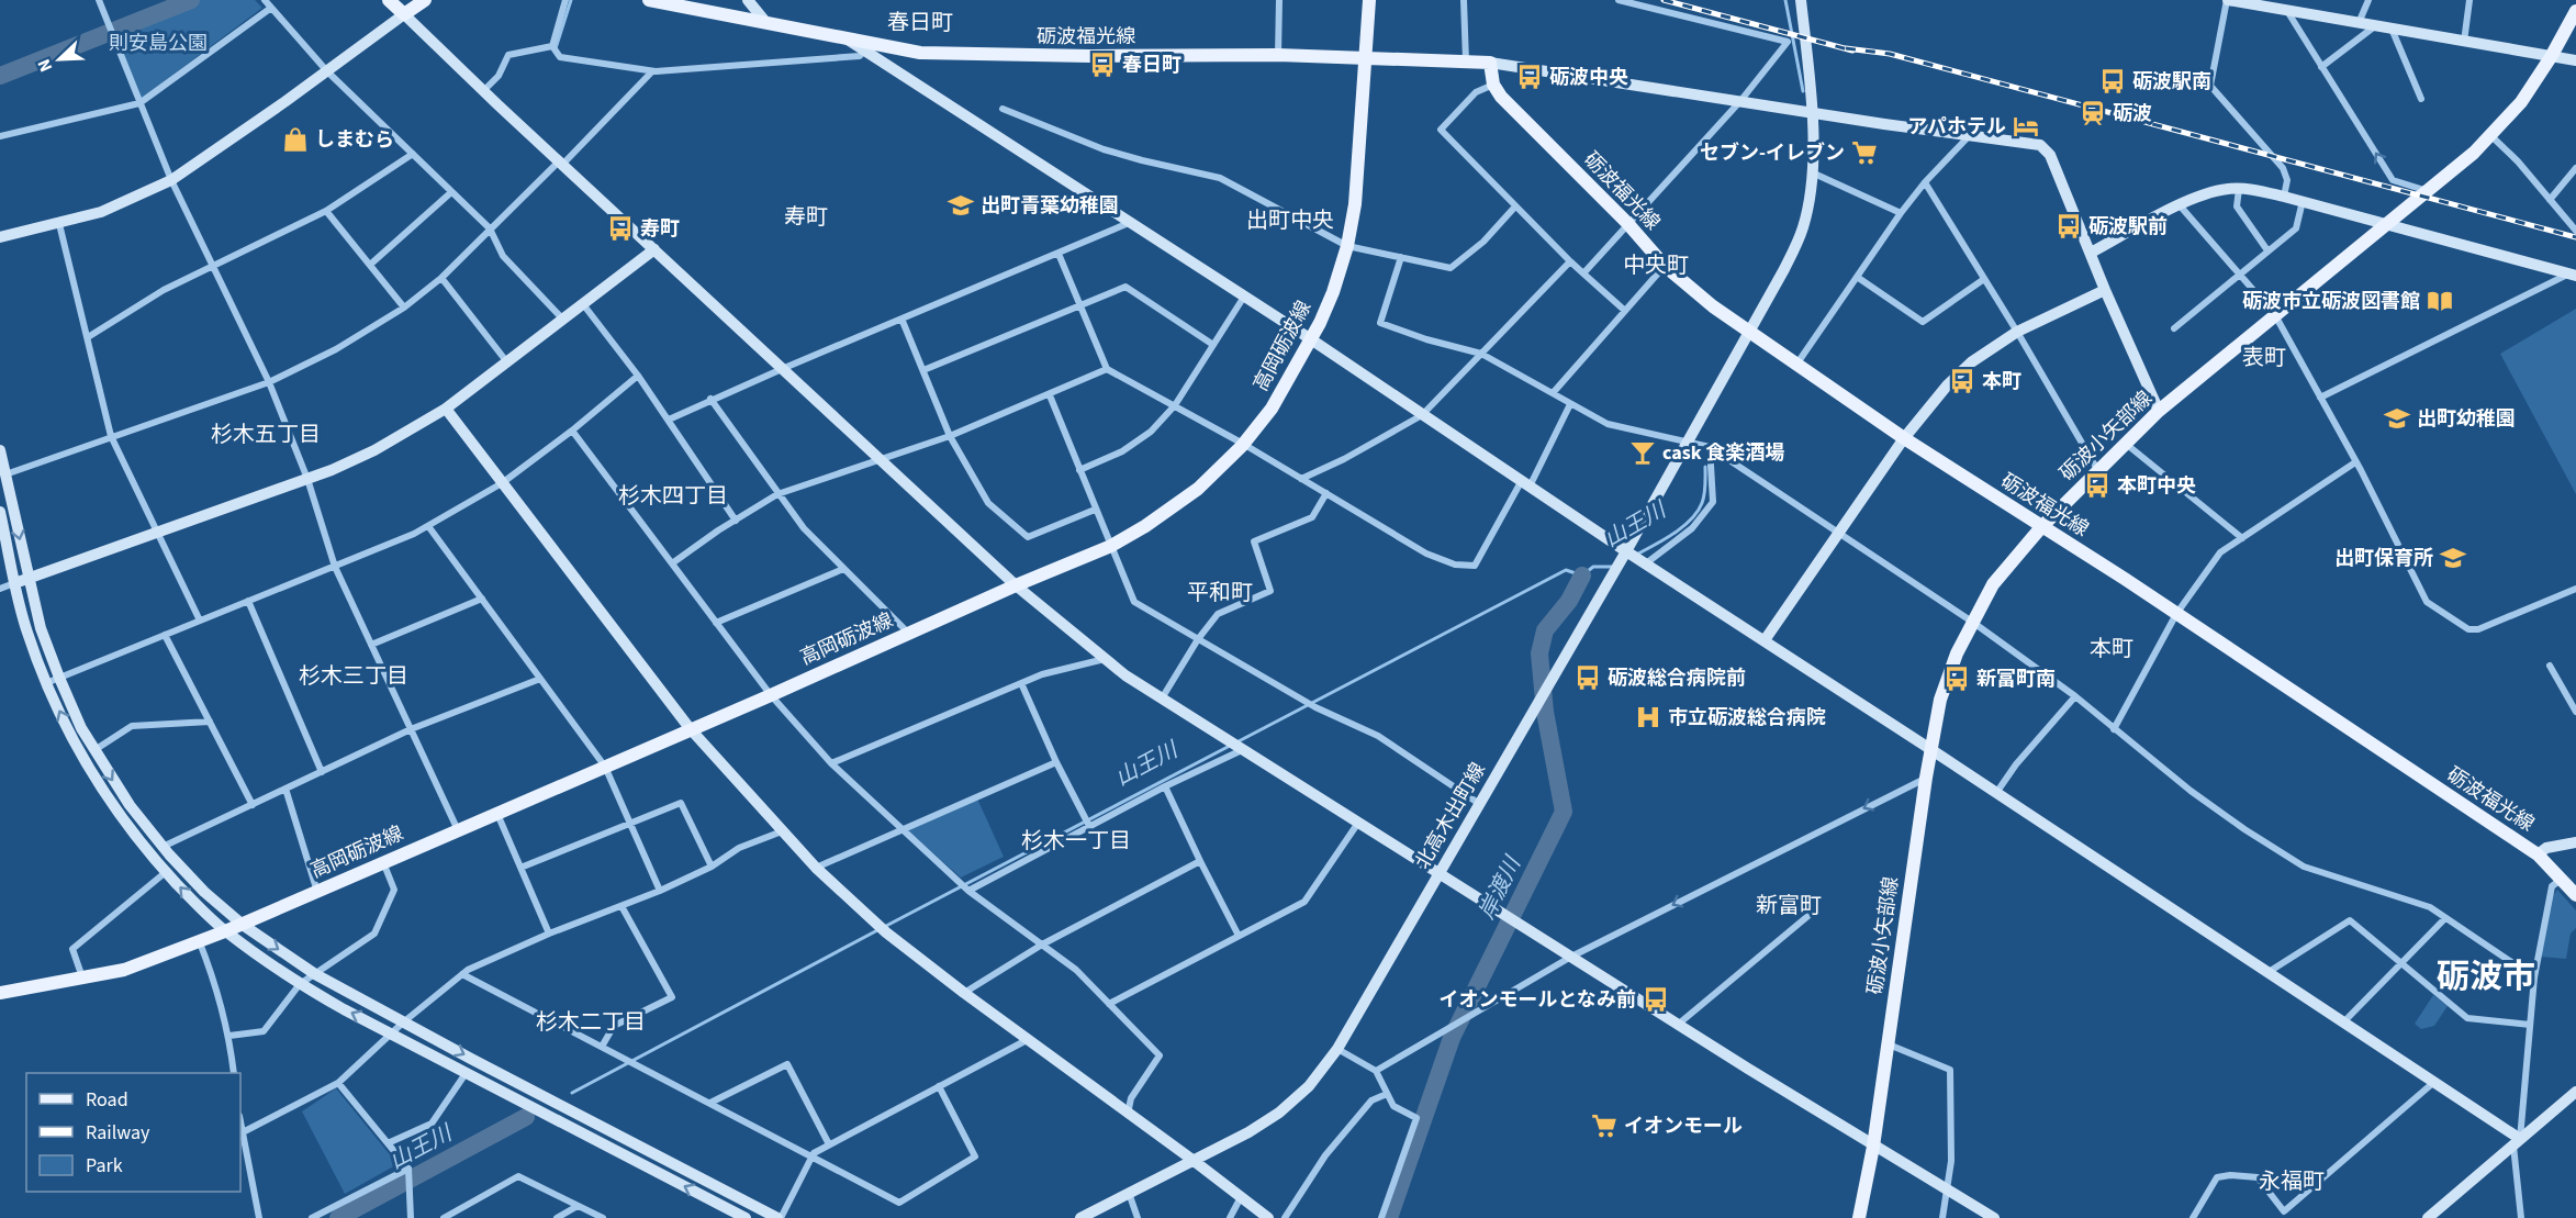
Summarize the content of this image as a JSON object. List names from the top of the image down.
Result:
{
  "streets": {
    "main road": ["砺波福光線", "高岡砺波線", "砺波小矢部線"],
    "street": ["北高木出町線"]
  },
  "crossings": [
    ["砺波福光線", "高岡砺波線"],
    ["砺波福光線", "砺波小矢部線"],
    ["砺波福光線", "北高木出町線"]
  ],
  "districts": [
    "春日町",
    "寿町",
    "出町中央",
    "中央町",
    "表町",
    "杉木五丁目",
    "杉木四丁目",
    "平和町",
    "本町",
    "杉木三丁目",
    "杉木一丁目",
    "新富町",
    "砺波市",
    "杉木二丁目",
    "永福町"
  ],
  "water": ["山王川", "岸渡川"],
  "parks": ["則安島公園"],
  "places": {
    "bus stop": [
      "春日町",
      "砺波中央",
      "砺波駅南",
      "砺波駅前",
      "寿町",
      "本町",
      "本町中央",
      "砺波総合病院前",
      "新富町南",
      "イオンモールとなみ前"
    ],
    "station": ["砺波"],
    "hotel": ["アパホテル"],
    "shop": ["しまむら"],
    "supermarket": ["セブン-イレブン", "イオンモール"],
    "school or university": ["出町青葉幼稚園", "出町幼稚園", "出町保育所"],
    "library": ["砺波市立砺波図書館"],
    "bar": ["cask 食楽酒場"],
    "hospital": ["市立砺波総合病院"]
  },
  "legend": ["Road", "Railway", "Park"],
  "north": "bottom left"
}
